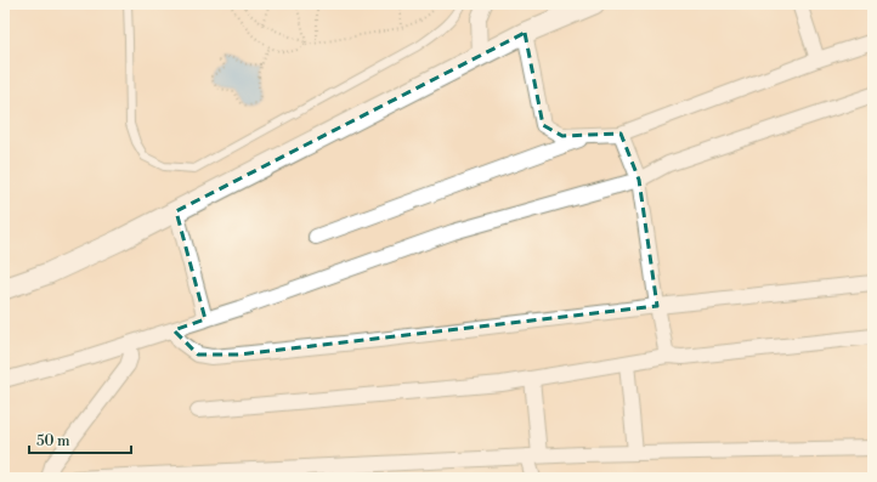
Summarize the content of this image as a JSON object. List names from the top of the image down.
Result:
{
  "scale_bar": "50 m"
}
